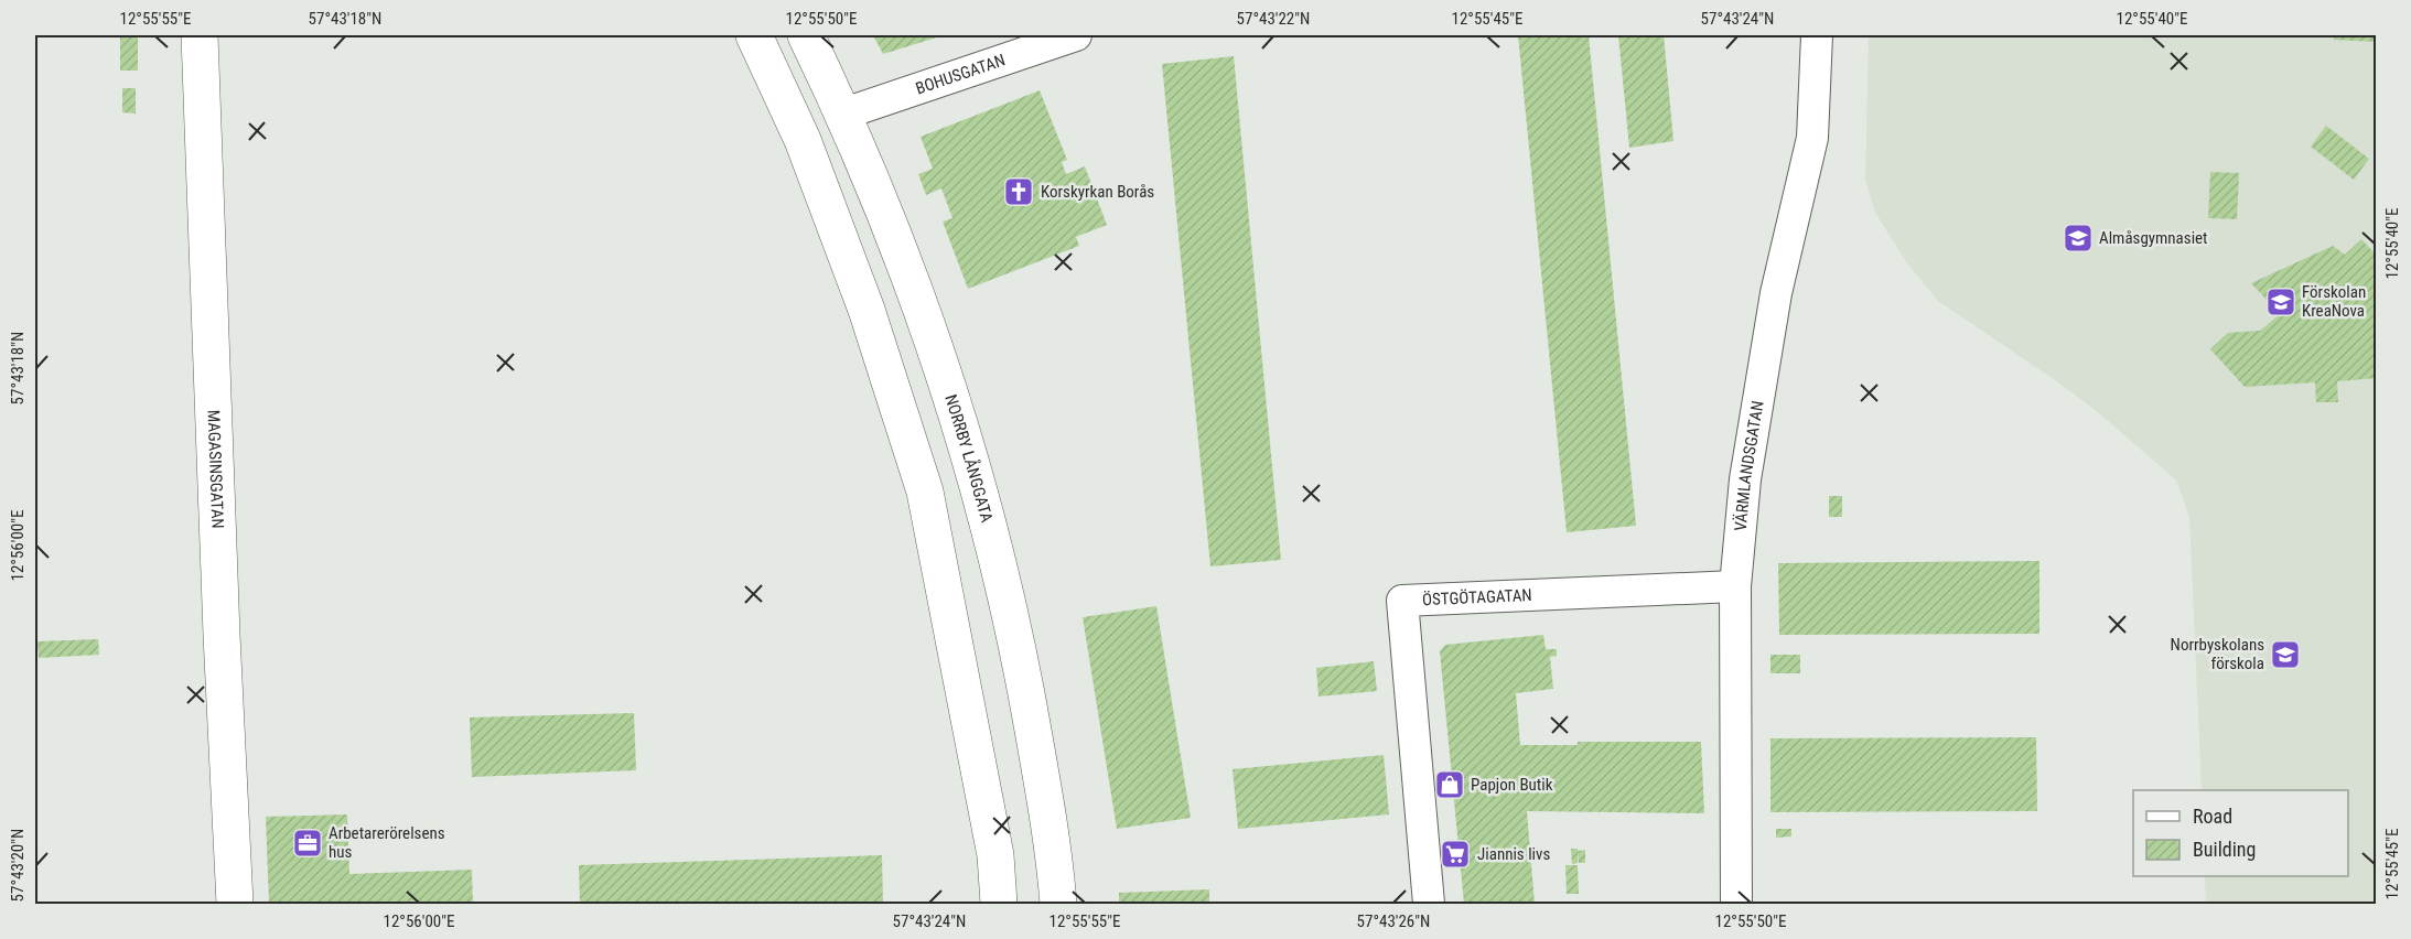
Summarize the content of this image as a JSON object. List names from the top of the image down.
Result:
{
  "streets": {
    "main road": ["NORRBY LÅNGGATA", "MAGASINSGATAN"],
    "street": ["BOHUSGATAN", "VÄRMLANDSGATAN", "ÖSTGÖTAGATAN"]
  },
  "crossings": [
    ["BOHUSGATAN", "NORRBY LÅNGGATA"],
    ["VÄRMLANDSGATAN", "ÖSTGÖTAGATAN"]
  ],
  "places": {
    "church": ["Korskyrkan Borås"],
    "school or university": ["Almåsgymnasiet", "Förskolan KreaNova", "Norrbyskolans förskola"],
    "shop": ["Papjon Butik"],
    "office": ["Arbetarerörelsens hus"],
    "supermarket": ["Jiannis livs"]
  },
  "legend": ["Road", "Building"],
  "coordinates": [
    "12°55'55\"E",
    "57°43'18\"N",
    "12°55'50\"E",
    "57°43'22\"N",
    "12°55'45\"E",
    "57°43'24\"N",
    "12°55'40\"E",
    "12°56'00\"E",
    "57°43'20\"N",
    "57°43'26\"N"
  ]
}
